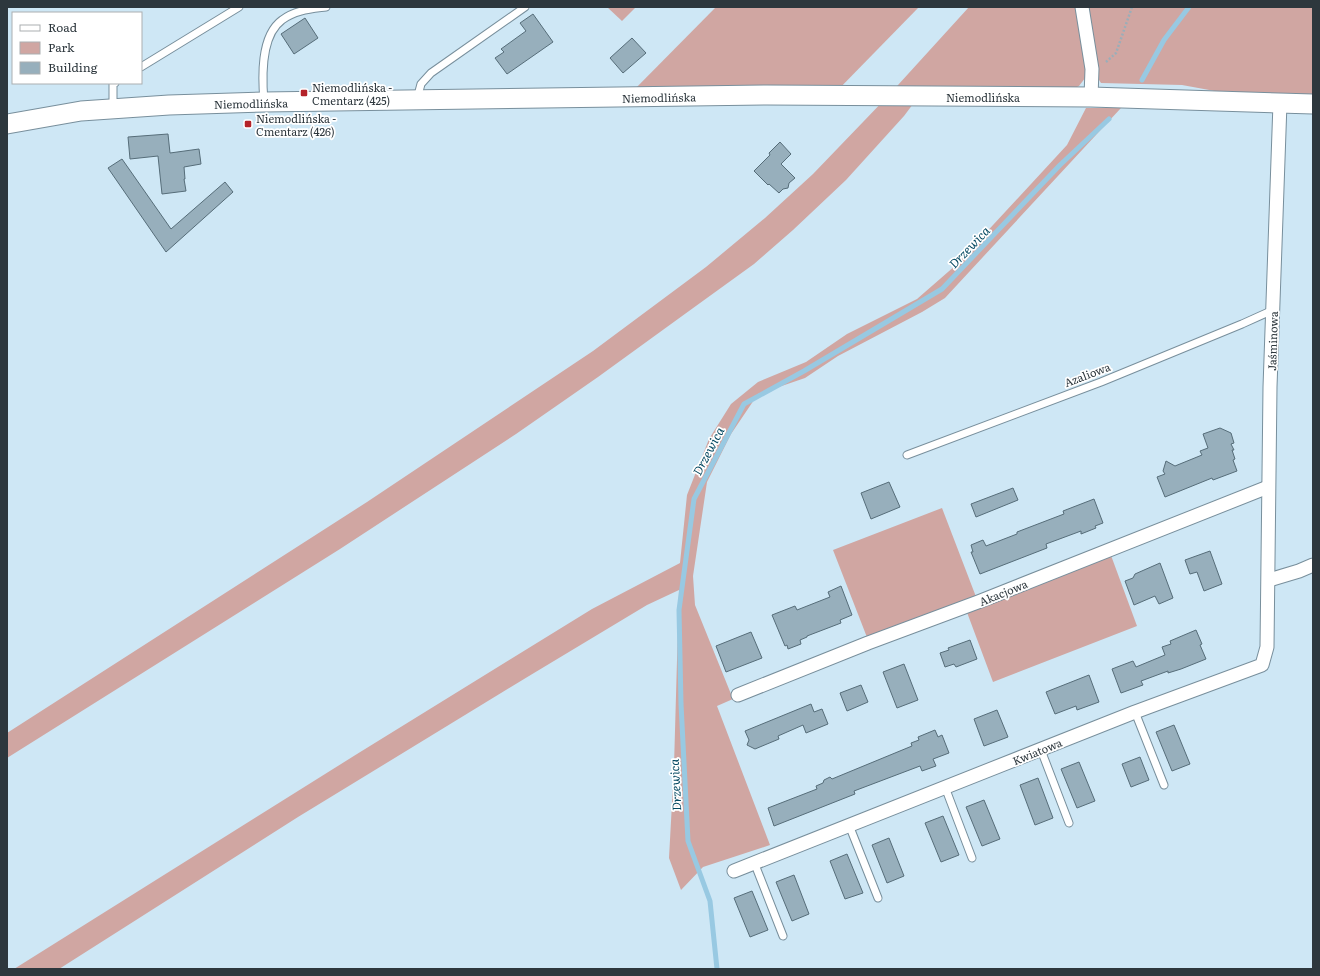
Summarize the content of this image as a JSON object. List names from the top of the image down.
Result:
{
  "streets": {
    "main road": ["Niemodlińska"],
    "street": ["Jaśminowa", "Akacjowa", "Kwiatowa"],
    "lane": ["Azaliowa"]
  },
  "crossings": [
    ["Niemodlińska", "Jaśminowa"],
    ["Jaśminowa", "Azaliowa"],
    ["Jaśminowa", "Akacjowa"],
    ["Jaśminowa", "Kwiatowa"]
  ],
  "water": ["Drzewica"],
  "places": {
    "transit": ["Niemodlińska - Cmentarz (425)", "Niemodlińska - Cmentarz (426)"]
  },
  "legend": ["Road", "Park", "Building"]
}
